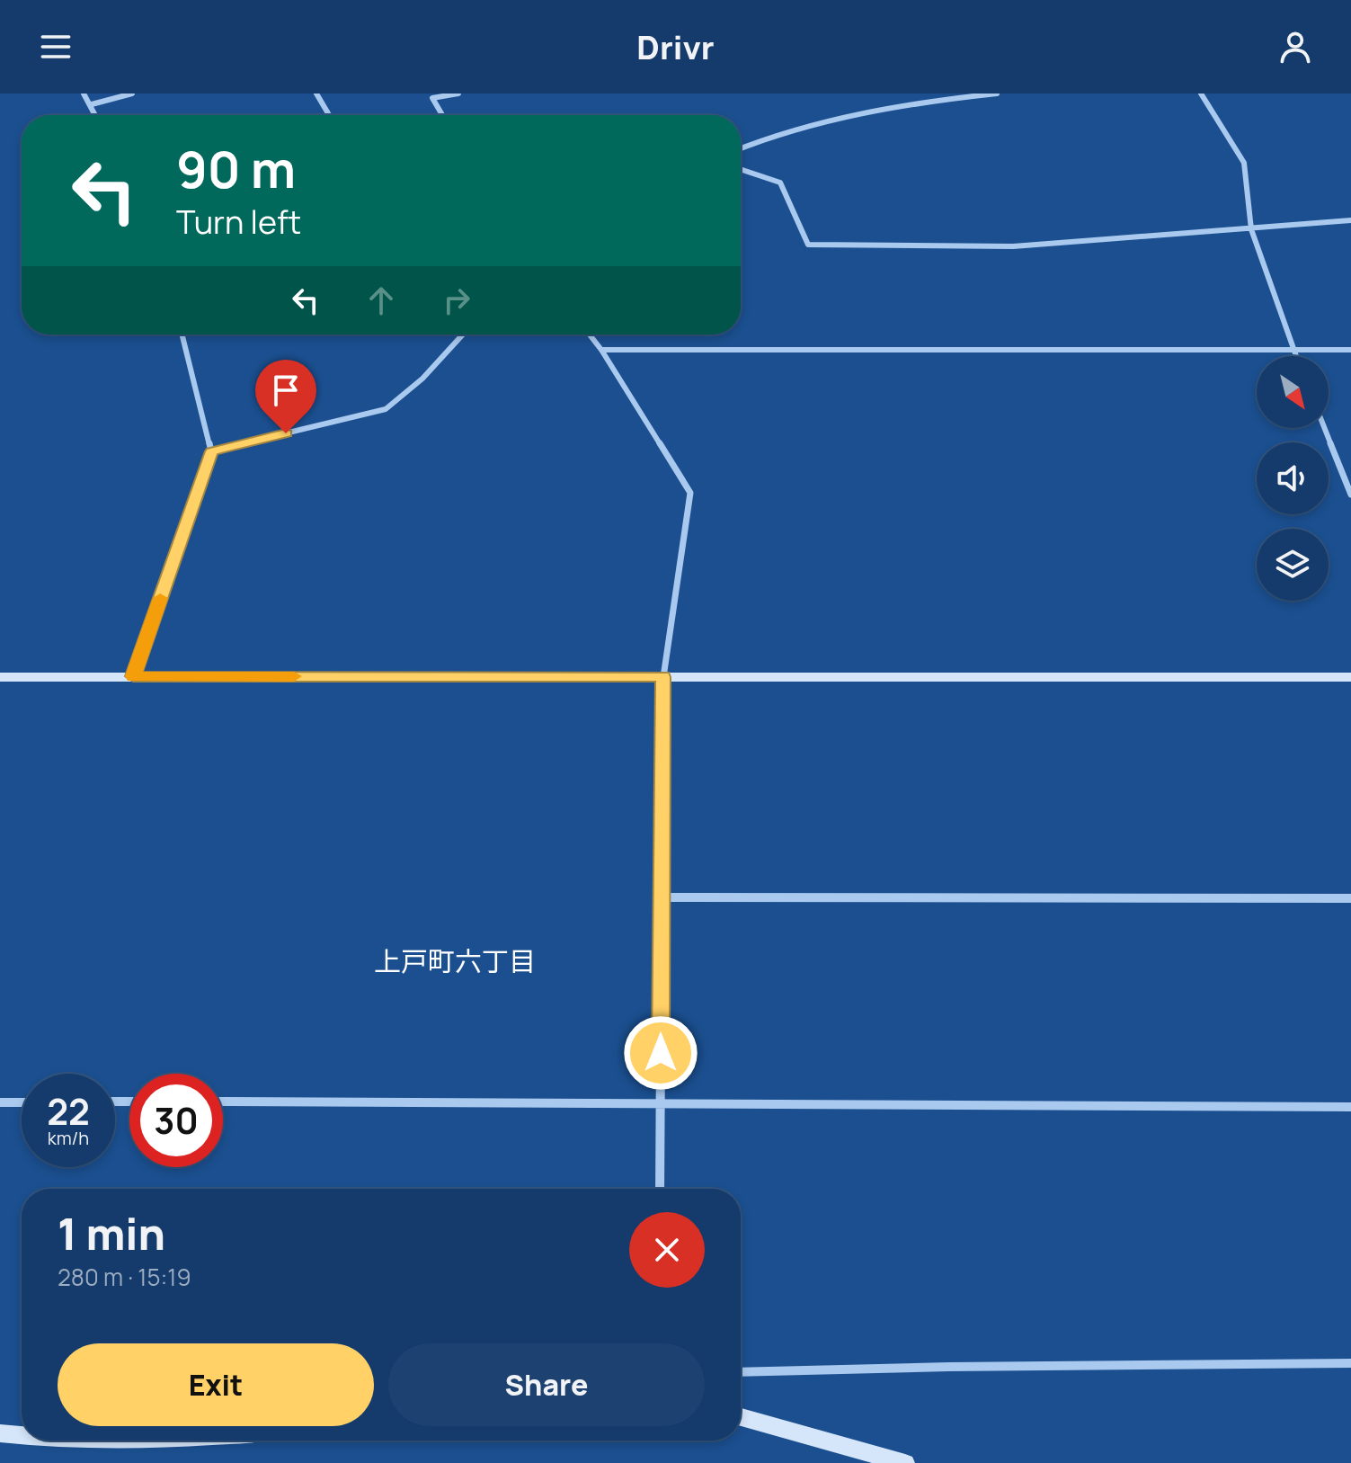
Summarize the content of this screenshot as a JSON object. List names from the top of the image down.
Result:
{
  "districts": ["上戸町六丁目"],
  "north": "bottom right",
  "page": {
    "header": "Drivr",
    "turn": ["90 m", "Turn left"],
    "speed": "22 km/h",
    "limit": "30",
    "heading": ["1 min", "280 m · 15:19"],
    "buttons": ["Exit", "Share"]
  }
}
